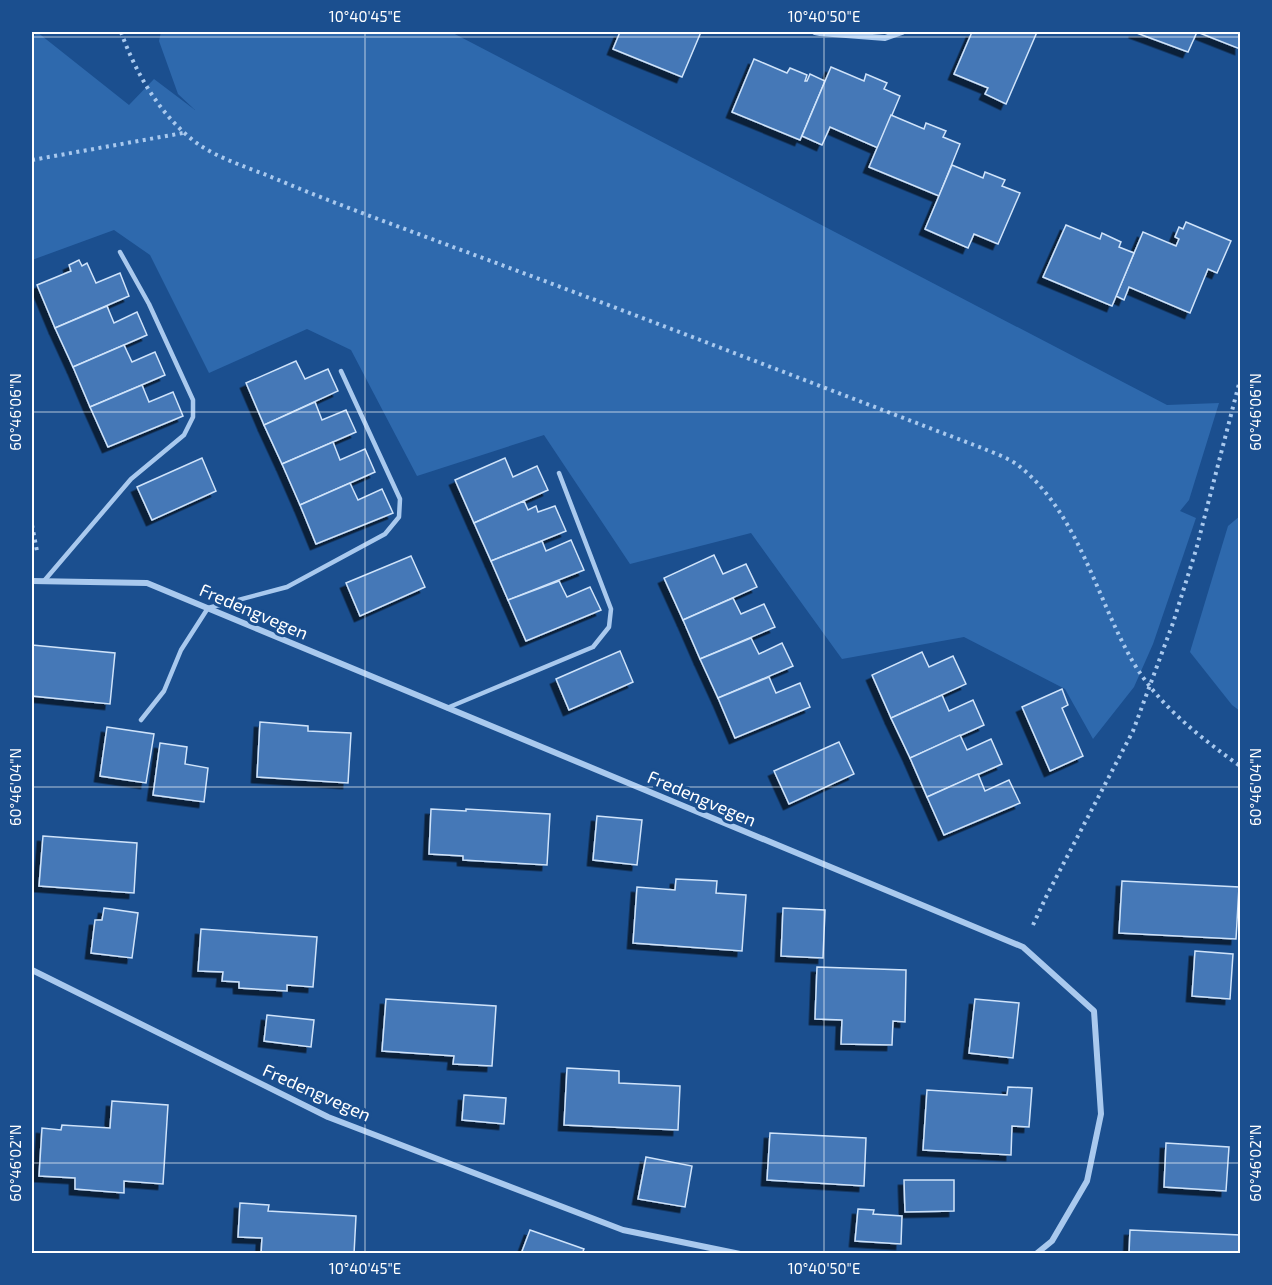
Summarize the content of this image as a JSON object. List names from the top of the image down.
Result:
{
  "streets": {
    "street": ["Fredengvegen"]
  },
  "coordinates": [
    "10°40'45\"E",
    "10°40'50\"E",
    "60°46'06\"N",
    "60°46'04\"N",
    "60°46'02\"N"
  ]
}
